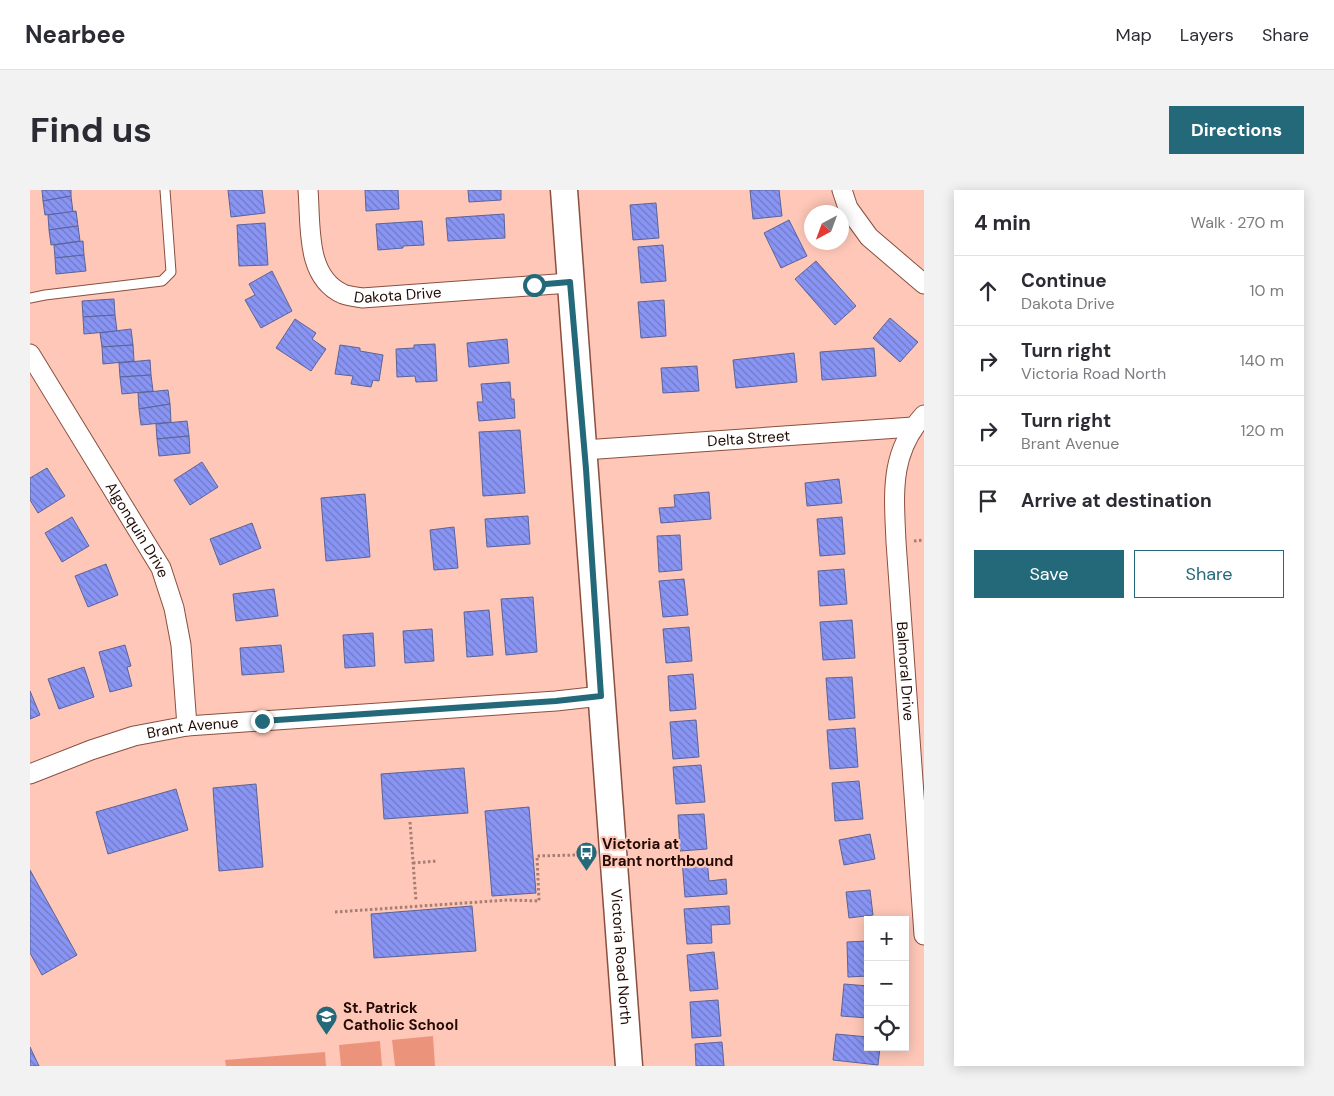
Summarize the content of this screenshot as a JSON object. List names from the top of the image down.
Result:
{
  "streets": {
    "main road": ["Victoria Road North"],
    "street": [
      "Dakota Drive",
      "Delta Street",
      "Algonquin Drive",
      "Balmoral Drive",
      "Brant Avenue"
    ]
  },
  "crossings": [
    ["Dakota Drive", "Victoria Road North"],
    ["Delta Street", "Balmoral Drive"],
    ["Delta Street", "Victoria Road North"],
    ["Algonquin Drive", "Brant Avenue"],
    ["Brant Avenue", "Victoria Road North"]
  ],
  "places": {
    "bus stop": ["Victoria at Brant northbound"],
    "school or university": ["St. Patrick Catholic School"]
  },
  "north": "bottom left",
  "page": {
    "header": "Nearbee",
    "nav": ["Map", "Layers", "Share"],
    "buttons": [
      "Directions",
      ["Save", "Share"]
    ],
    "title": "Find us",
    "heading": ["4 min", "Walk · 270 m"],
    "list": [
      ["Continue", "Dakota Drive", "10 m"],
      ["Turn right", "Victoria Road North", "140 m"],
      ["Turn right", "Brant Avenue", "120 m"],
      "Arrive at destination"
    ],
    "map_buttons": ["+", "−"]
  }
}
